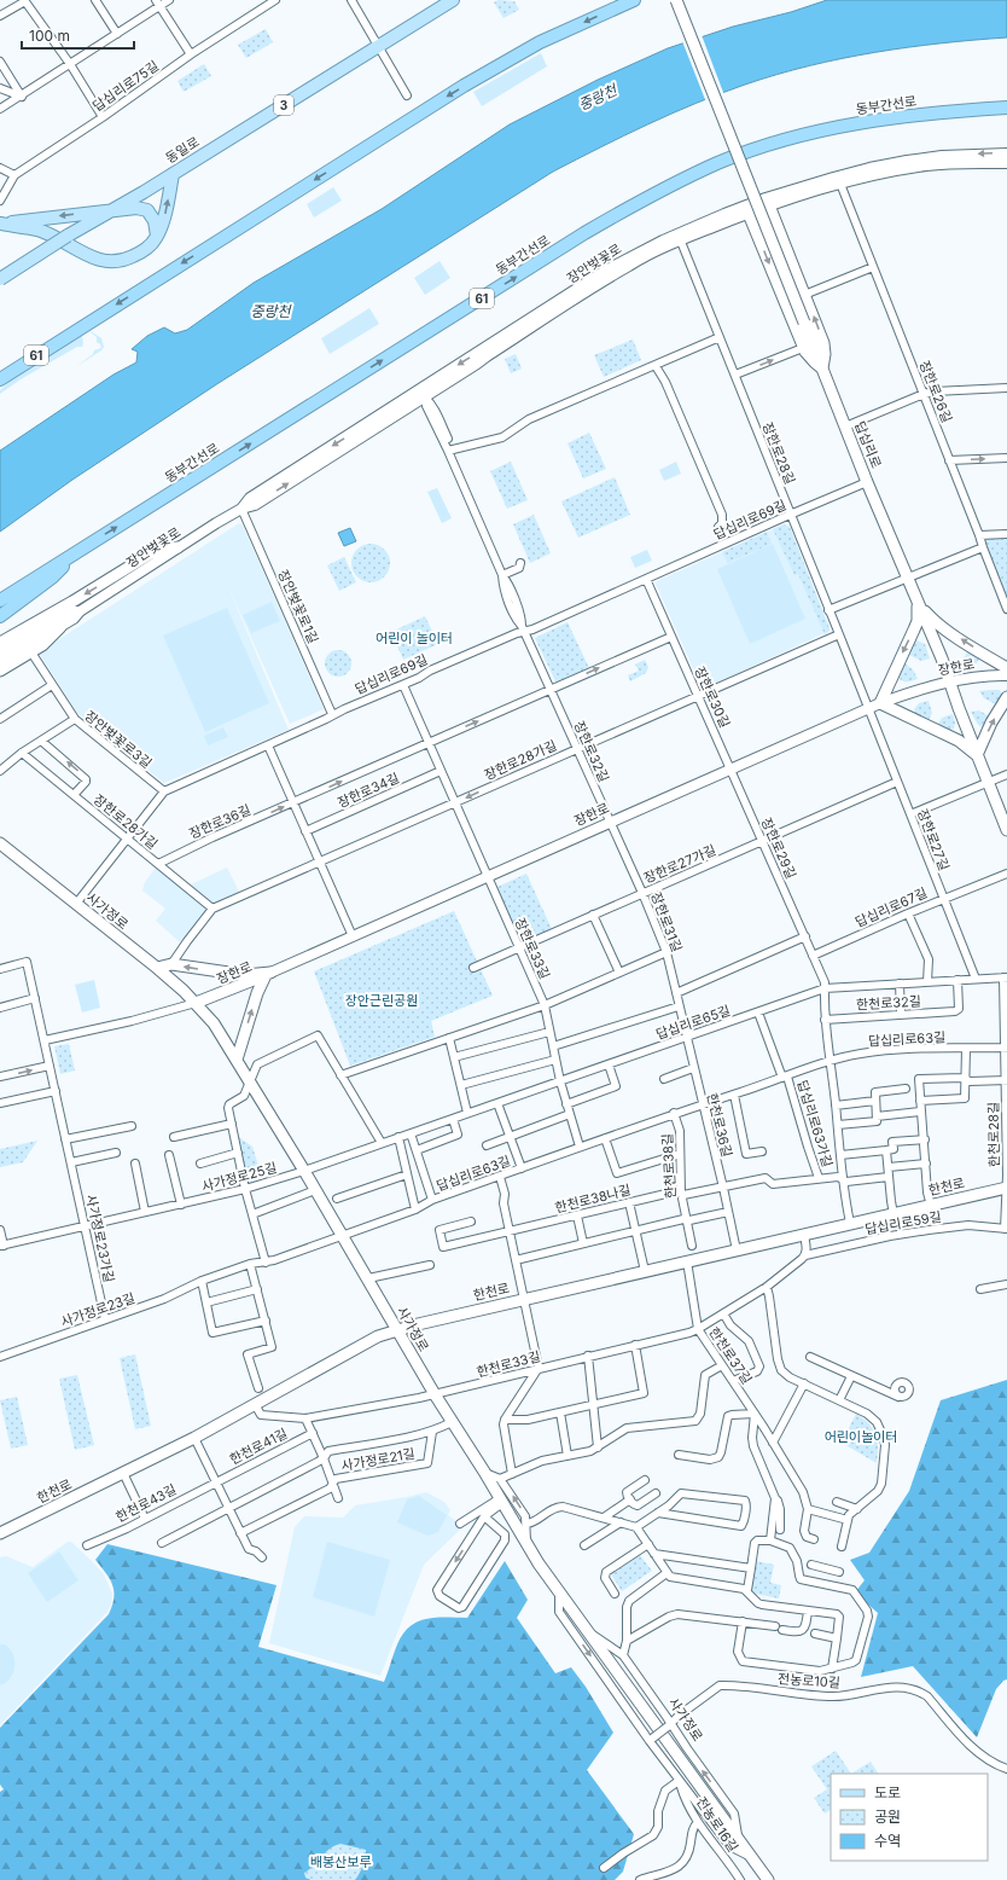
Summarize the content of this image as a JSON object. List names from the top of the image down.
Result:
{
  "streets": {
    "highway": ["동부간선로", "61"],
    "main road": [
      "3",
      "동일로",
      "답십리로",
      "장한로",
      "사가정로",
      "한천로"
    ],
    "street": [
      "답십리로75길",
      "장안벚꽃로",
      "장한로26길",
      "장한로28길",
      "답십리로69길",
      "장안벚꽃로1길",
      "장한로30길",
      "장안벚꽃로3길",
      "장한로32길",
      "장한로28가길",
      "장한로34길",
      "장한로36길",
      "장한로27길",
      "장한로29길",
      "장한로27가길",
      "답십리로67길",
      "장한로31길",
      "장한로33길",
      "한천로32길",
      "답십리로65길",
      "답십리로63길",
      "답십리로63가길",
      "한천로36길",
      "한천로28길",
      "한천로38길",
      "사가정로25길",
      "한천로38나길",
      "답십리로59길",
      "사가정로23가길",
      "사가정로23길",
      "한천로37길",
      "한천로33길",
      "한천로41길",
      "사가정로21길",
      "한천로43길",
      "전농로10길",
      "전농로16길"
    ]
  },
  "crossings": [
    ["장안벚꽃로", "장한로26길"],
    ["장안벚꽃로", "장한로28길"],
    ["장안벚꽃로", "장안벚꽃로1길"],
    ["장안벚꽃로", "장한로32길"],
    ["답십리로", "답십리로69길"],
    ["답십리로", "장한로"],
    ["장한로28길", "답십리로69길"],
    ["장한로28길", "장한로"],
    ["장한로28길", "장한로28가길"],
    ["장한로28길", "장한로27길"],
    ["답십리로69길", "장안벚꽃로1길"],
    ["답십리로69길", "장한로30길"],
    ["답십리로69길", "장안벚꽃로3길"],
    ["답십리로69길", "장한로32길"],
    ["답십리로69길", "장한로28가길"],
    ["답십리로69길", "사가정로"],
    ["장한로", "장한로30길"],
    ["장한로", "장한로32길"],
    ["장한로", "장한로27길"],
    ["장한로", "장한로29길"],
    ["장한로", "사가정로"],
    ["장한로", "장한로31길"],
    ["장한로", "장한로33길"],
    ["장한로30길", "장한로28가길"],
    ["장한로30길", "장한로29길"],
    ["장한로32길", "장한로28가길"],
    ["장한로32길", "장한로31길"],
    ["장한로28가길", "장한로36길"],
    ["장한로34길", "장한로36길"],
    ["장한로27길", "장한로27가길"],
    ["장한로27길", "답십리로67길"],
    ["장한로27길", "답십리로65길"],
    ["장한로29길", "장한로27가길"],
    ["장한로29길", "답십리로67길"],
    ["장한로29길", "답십리로65길"],
    ["장한로27가길", "장한로31길"],
    ["장한로27가길", "장한로33길"],
    ["사가정로", "답십리로65길"],
    ["사가정로", "답십리로63길"],
    ["사가정로", "사가정로25길"],
    ["사가정로", "한천로"],
    ["사가정로", "사가정로23길"],
    ["사가정로", "한천로33길"],
    ["사가정로", "사가정로21길"],
    ["사가정로", "전농로10길"],
    ["장한로31길", "답십리로65길"],
    ["장한로31길", "한천로36길"],
    ["장한로33길", "답십리로65길"],
    ["장한로33길", "답십리로63길"],
    ["한천로32길", "답십리로65길"],
    ["답십리로65길", "답십리로63길"],
    ["답십리로65길", "한천로36길"],
    ["답십리로65길", "한천로28길"],
    ["답십리로65길", "사가정로25길"],
    ["답십리로63길", "답십리로63가길"],
    ["답십리로63길", "한천로36길"],
    ["답십리로63길", "한천로28길"],
    ["답십리로63길", "한천로38길"],
    ["답십리로63길", "사가정로23길"],
    ["한천로36길", "한천로"],
    ["한천로28길", "한천로"],
    ["한천로28길", "답십리로59길"],
    ["한천로38길", "한천로38나길"],
    ["사가정로25길", "사가정로23가길"],
    ["한천로", "한천로37길"],
    ["한천로", "한천로41길"],
    ["답십리로59길", "한천로33길"],
    ["사가정로23가길", "사가정로23길"],
    ["한천로37길", "한천로33길"],
    ["한천로41길", "한천로43길"]
  ],
  "one_way": ["동부간선로", "장한로36길"],
  "water": ["중랑천"],
  "parks": [
    "어린이 놀이터",
    "장안근린공원",
    "어린이놀이터",
    "배봉산보루"
  ],
  "legend": ["도로", "공원", "수역"],
  "scale_bar": "100 m"
}
